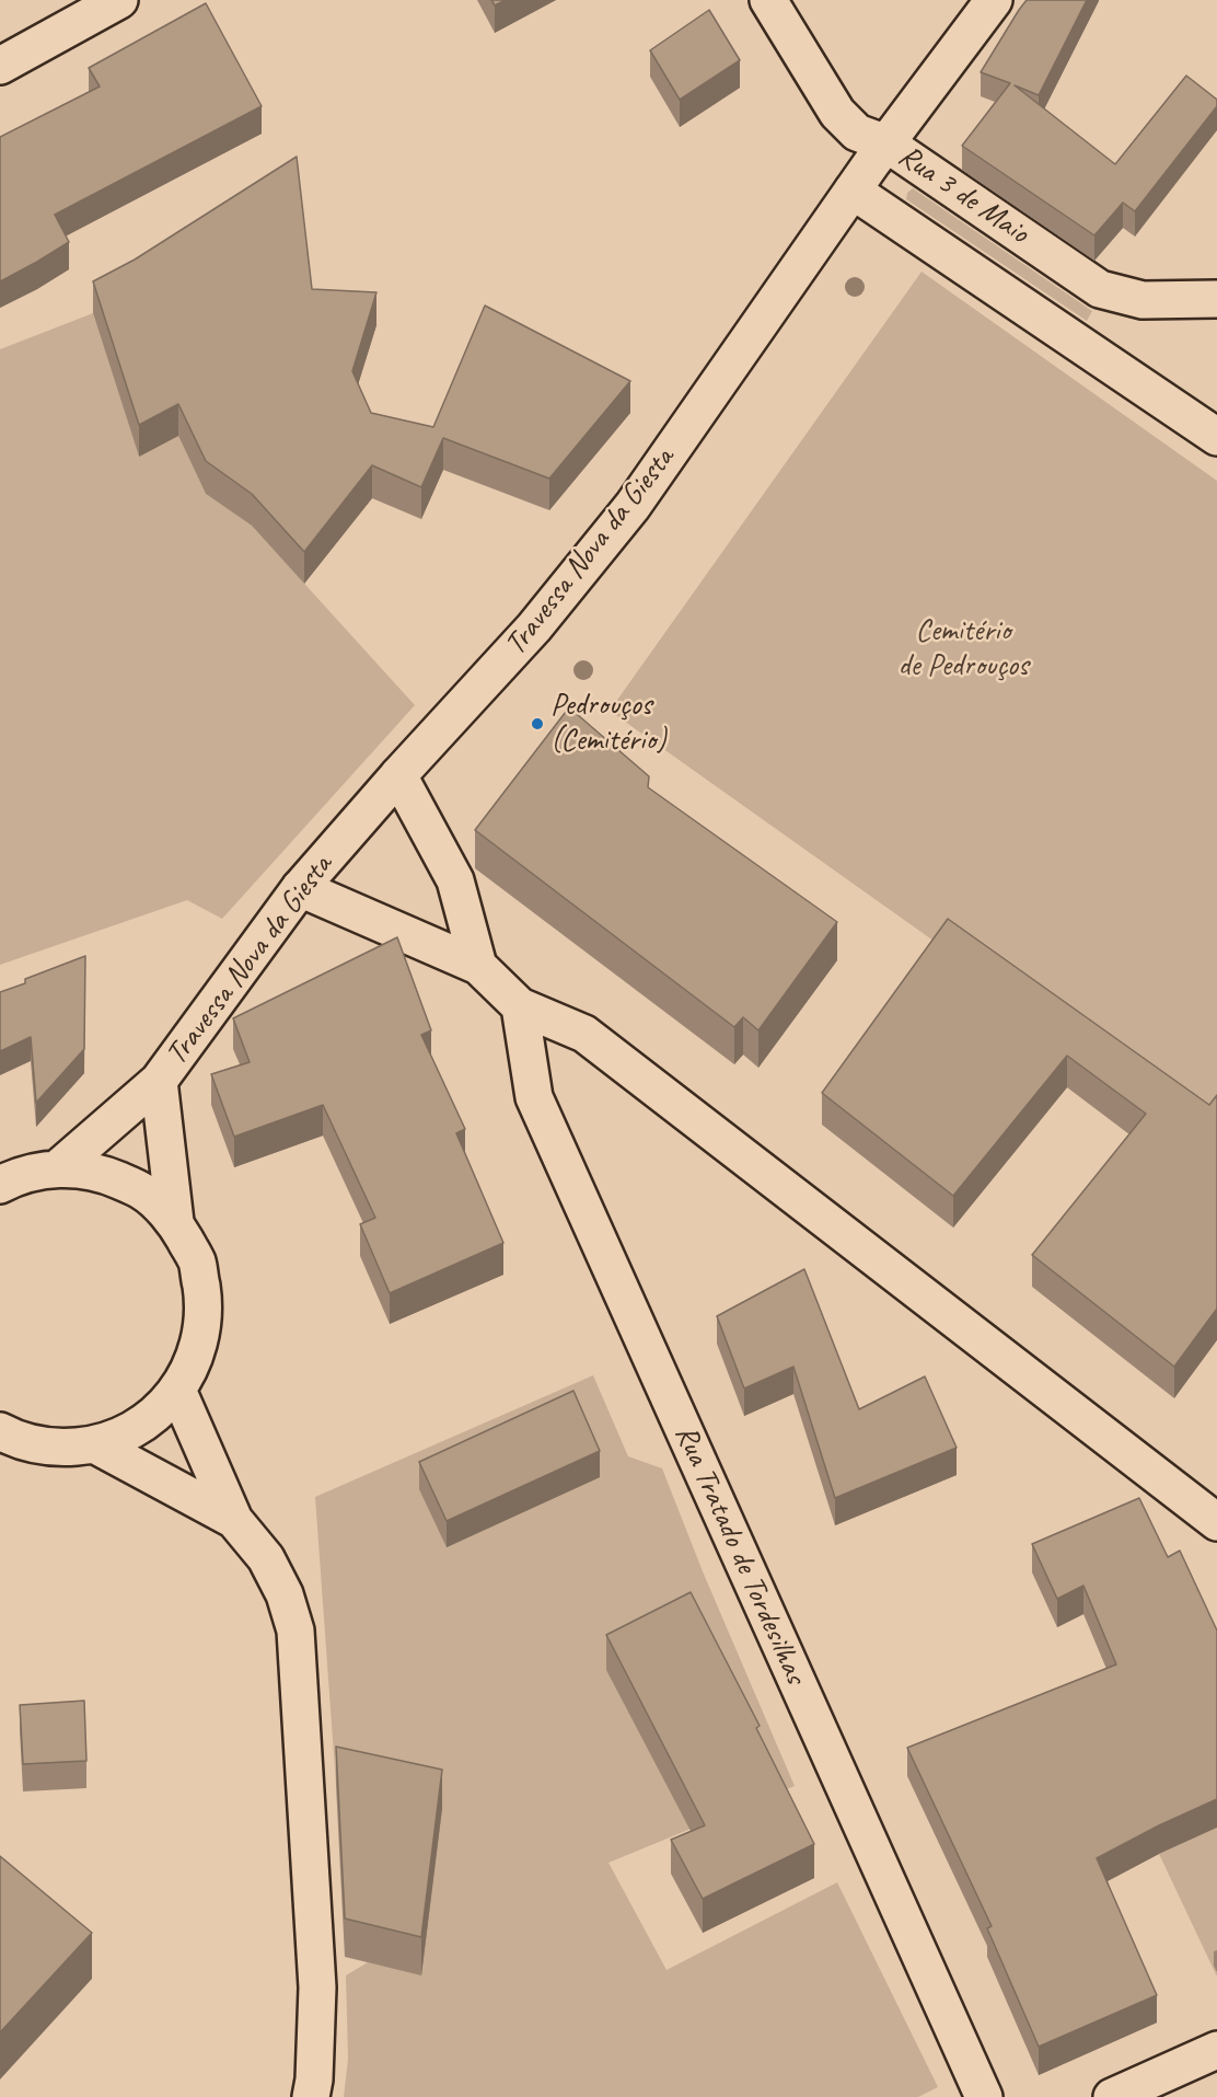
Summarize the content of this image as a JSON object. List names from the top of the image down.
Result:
{
  "streets": {
    "street": ["Rua 3 de Maio", "Travessa Nova da Giesta", "Rua Tratado de Tordesilhas"]
  },
  "crossings": [
    ["Rua 3 de Maio", "Travessa Nova da Giesta"]
  ],
  "parks": ["Cemitério de Pedrouços"],
  "places": ["Pedrouços (Cemitério)"]
}
